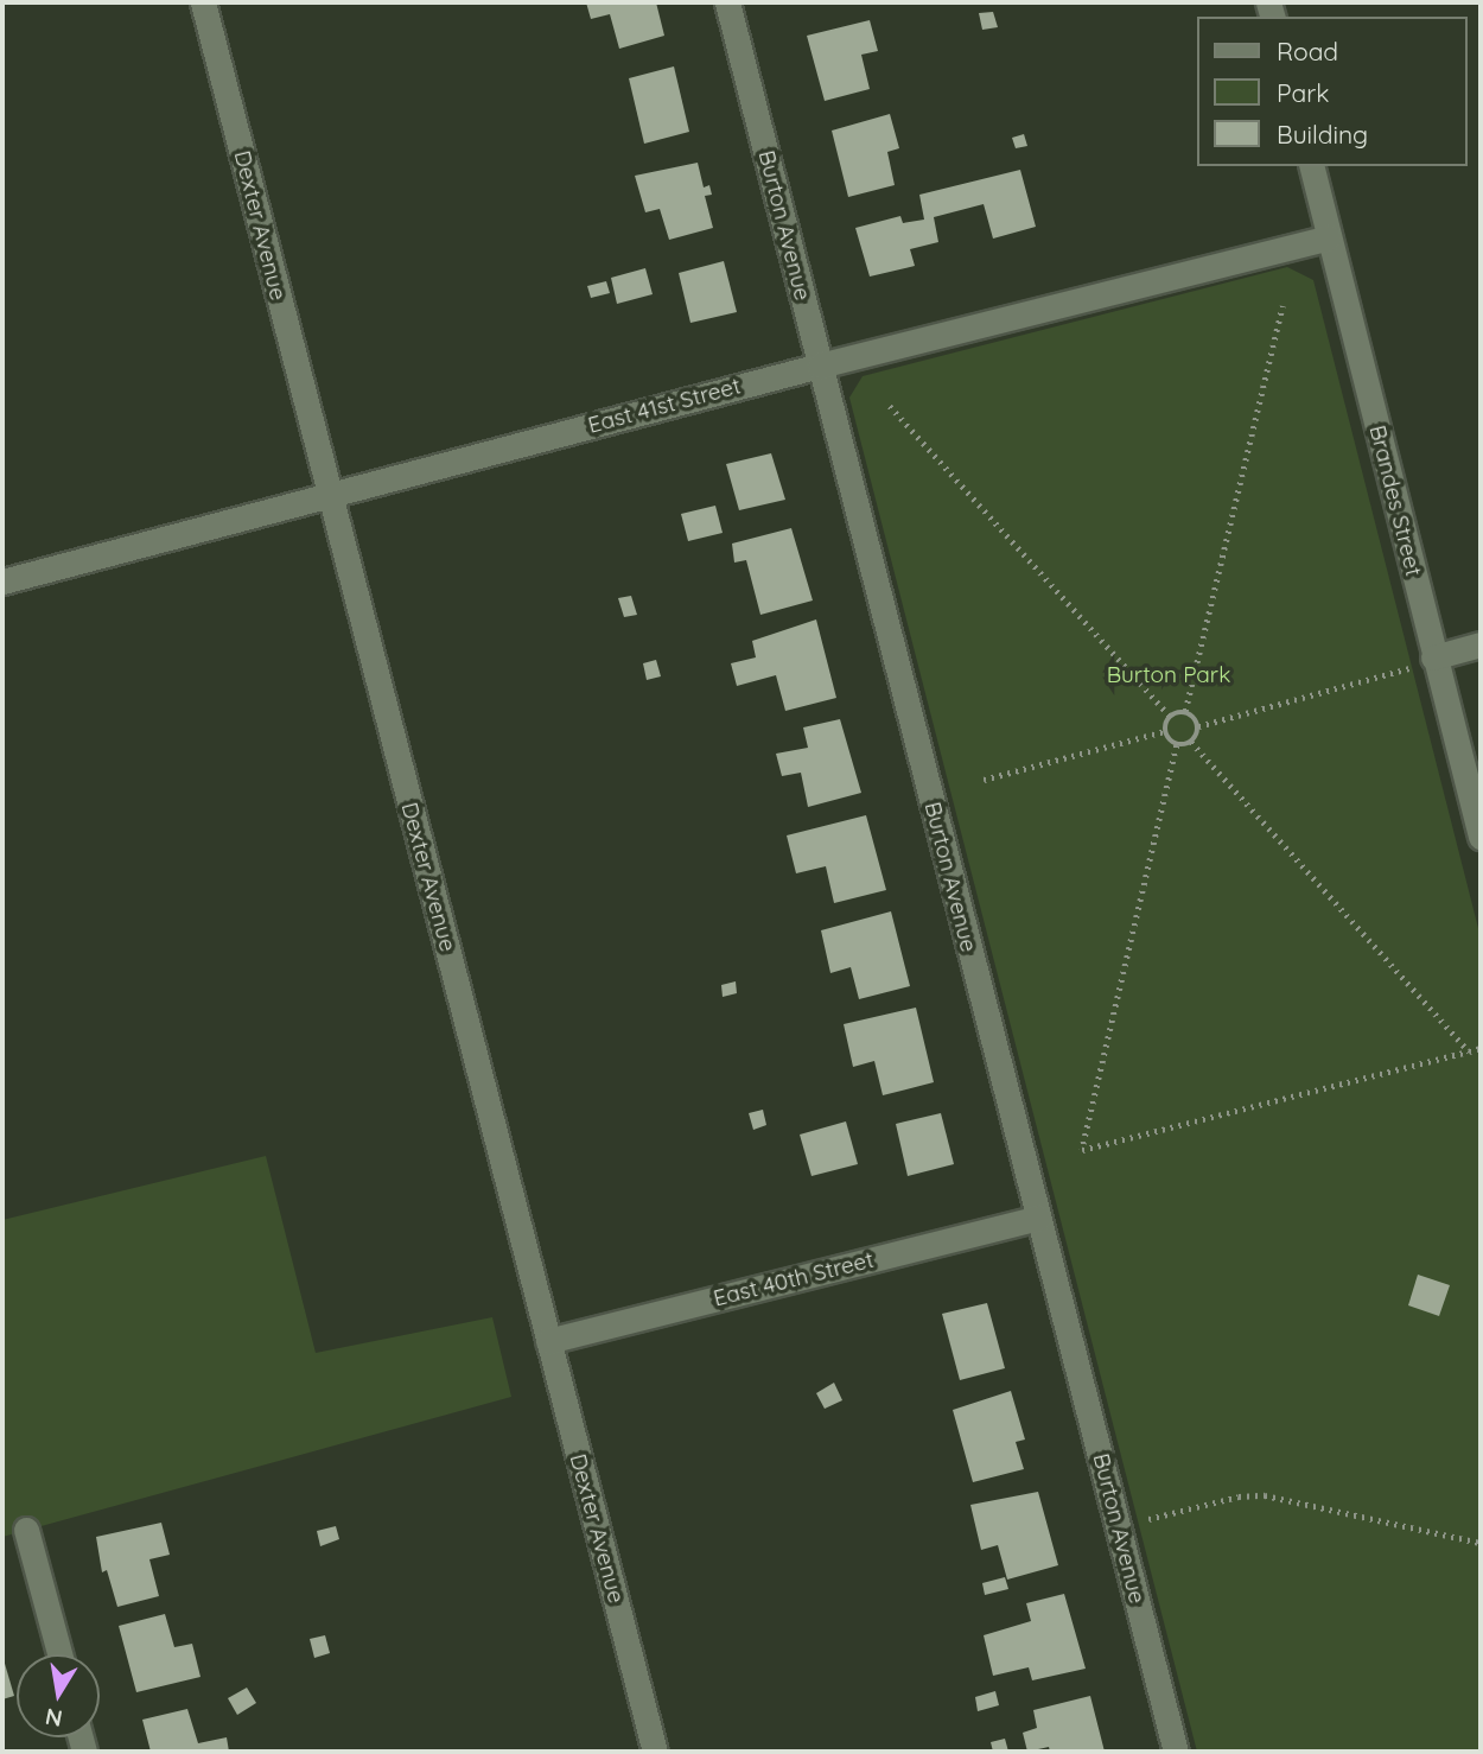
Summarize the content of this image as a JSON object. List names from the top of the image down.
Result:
{
  "streets": {
    "street": [
      "Dexter Avenue",
      "Burton Avenue",
      "East 41st Street",
      "Brandes Street",
      "East 40th Street"
    ]
  },
  "crossings": [
    ["Dexter Avenue", "East 41st Street"],
    ["Dexter Avenue", "East 40th Street"],
    ["Burton Avenue", "East 41st Street"],
    ["Burton Avenue", "East 40th Street"],
    ["East 41st Street", "Brandes Street"]
  ],
  "parks": ["Burton Park"],
  "legend": ["Road", "Park", "Building"],
  "north": "bottom"
}
